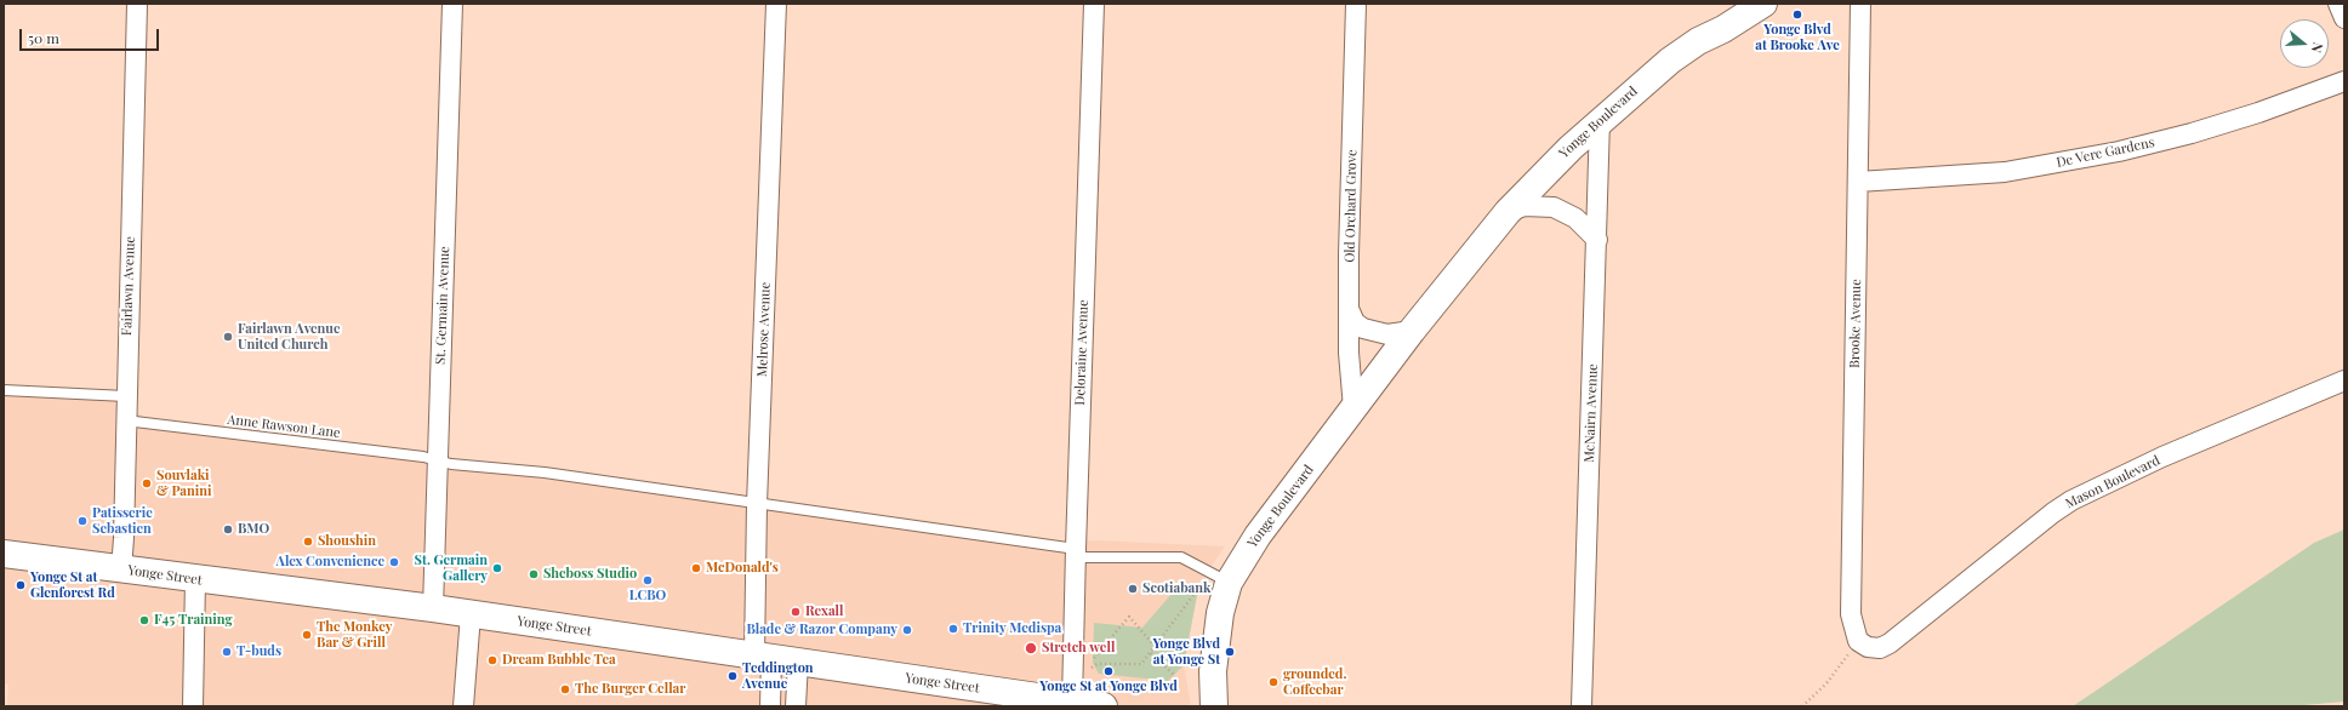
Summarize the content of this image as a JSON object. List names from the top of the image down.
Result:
{
  "streets": {
    "main road": ["Yonge Boulevard", "Yonge Street"],
    "street": [
      "De Vere Gardens",
      "Old Orchard Grove",
      "Fairlawn Avenue",
      "St. Germain Avenue",
      "Brooke Avenue",
      "Melrose Avenue",
      "Deloraine Avenue",
      "McNairn Avenue",
      "Mason Boulevard"
    ],
    "lane": ["Anne Rawson Lane"]
  },
  "crossings": [
    ["Yonge Boulevard", "Old Orchard Grove"],
    ["Yonge Boulevard", "McNairn Avenue"],
    ["Yonge Boulevard", "Anne Rawson Lane"],
    ["De Vere Gardens", "Brooke Avenue"],
    ["Fairlawn Avenue", "Anne Rawson Lane"],
    ["Fairlawn Avenue", "Yonge Street"],
    ["St. Germain Avenue", "Anne Rawson Lane"],
    ["St. Germain Avenue", "Yonge Street"],
    ["Brooke Avenue", "Mason Boulevard"],
    ["Melrose Avenue", "Anne Rawson Lane"],
    ["Melrose Avenue", "Yonge Street"],
    ["Deloraine Avenue", "Anne Rawson Lane"],
    ["Deloraine Avenue", "Yonge Street"]
  ],
  "places": [
    "Yonge Blvd at Brooke Ave",
    "Fairlawn Avenue United Church",
    "Souvlaki & Panini",
    "Patisserie Sebastien",
    "BMO",
    "Shoushin",
    "Alex Convenience",
    "St. Germain Gallery",
    "McDonald's",
    "Sheboss Studio",
    "LCBO",
    "Yonge St at Glenforest Rd",
    "Scotiabank",
    "Rexall",
    "F45 Training",
    "Trinity Medispa",
    "Blade & Razor Company",
    "The Monkey Bar & Grill",
    "Stretch well",
    "T-buds",
    "Yonge Blvd at Yonge St",
    "Dream Bubble Tea",
    "Yonge St at Yonge Blvd",
    "Teddington Avenue",
    "grounded. Coffeebar",
    "The Burger Cellar"
  ],
  "scale_bar": "50 m",
  "north": "right"
}
